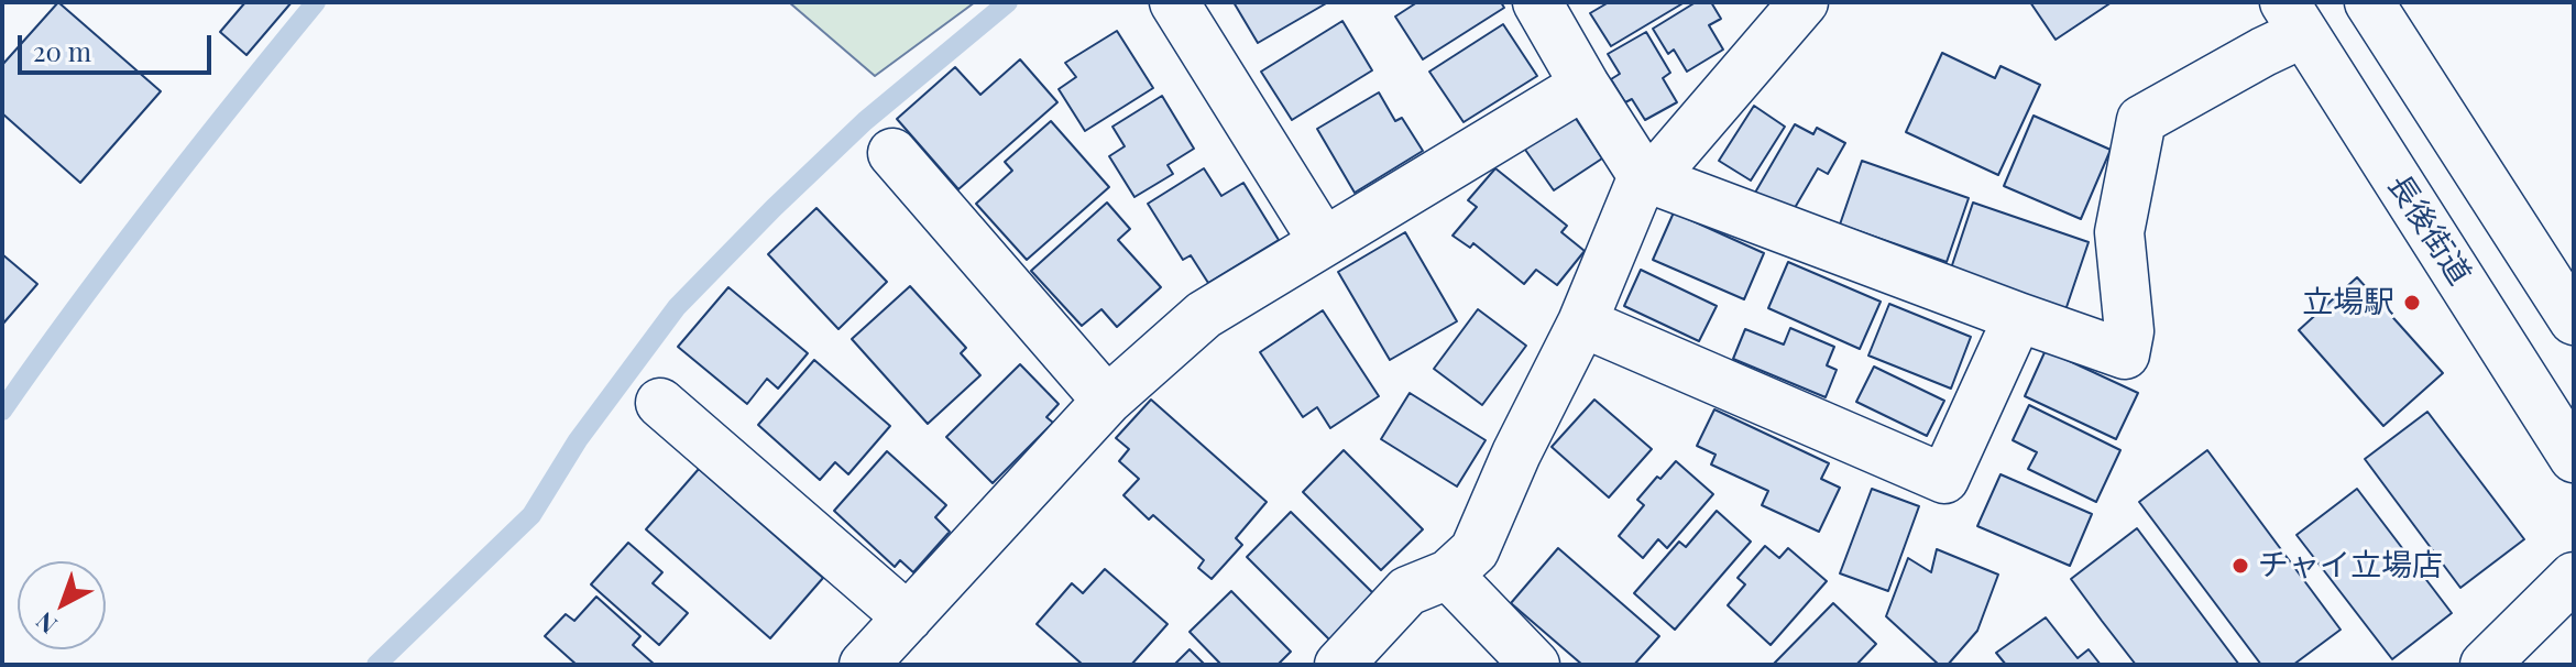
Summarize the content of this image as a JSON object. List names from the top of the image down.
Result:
{
  "streets": {
    "street": ["長後街道"]
  },
  "places": ["立場駅", "チャイ立場店"],
  "scale_bar": "20 m",
  "north": "bottom left"
}
